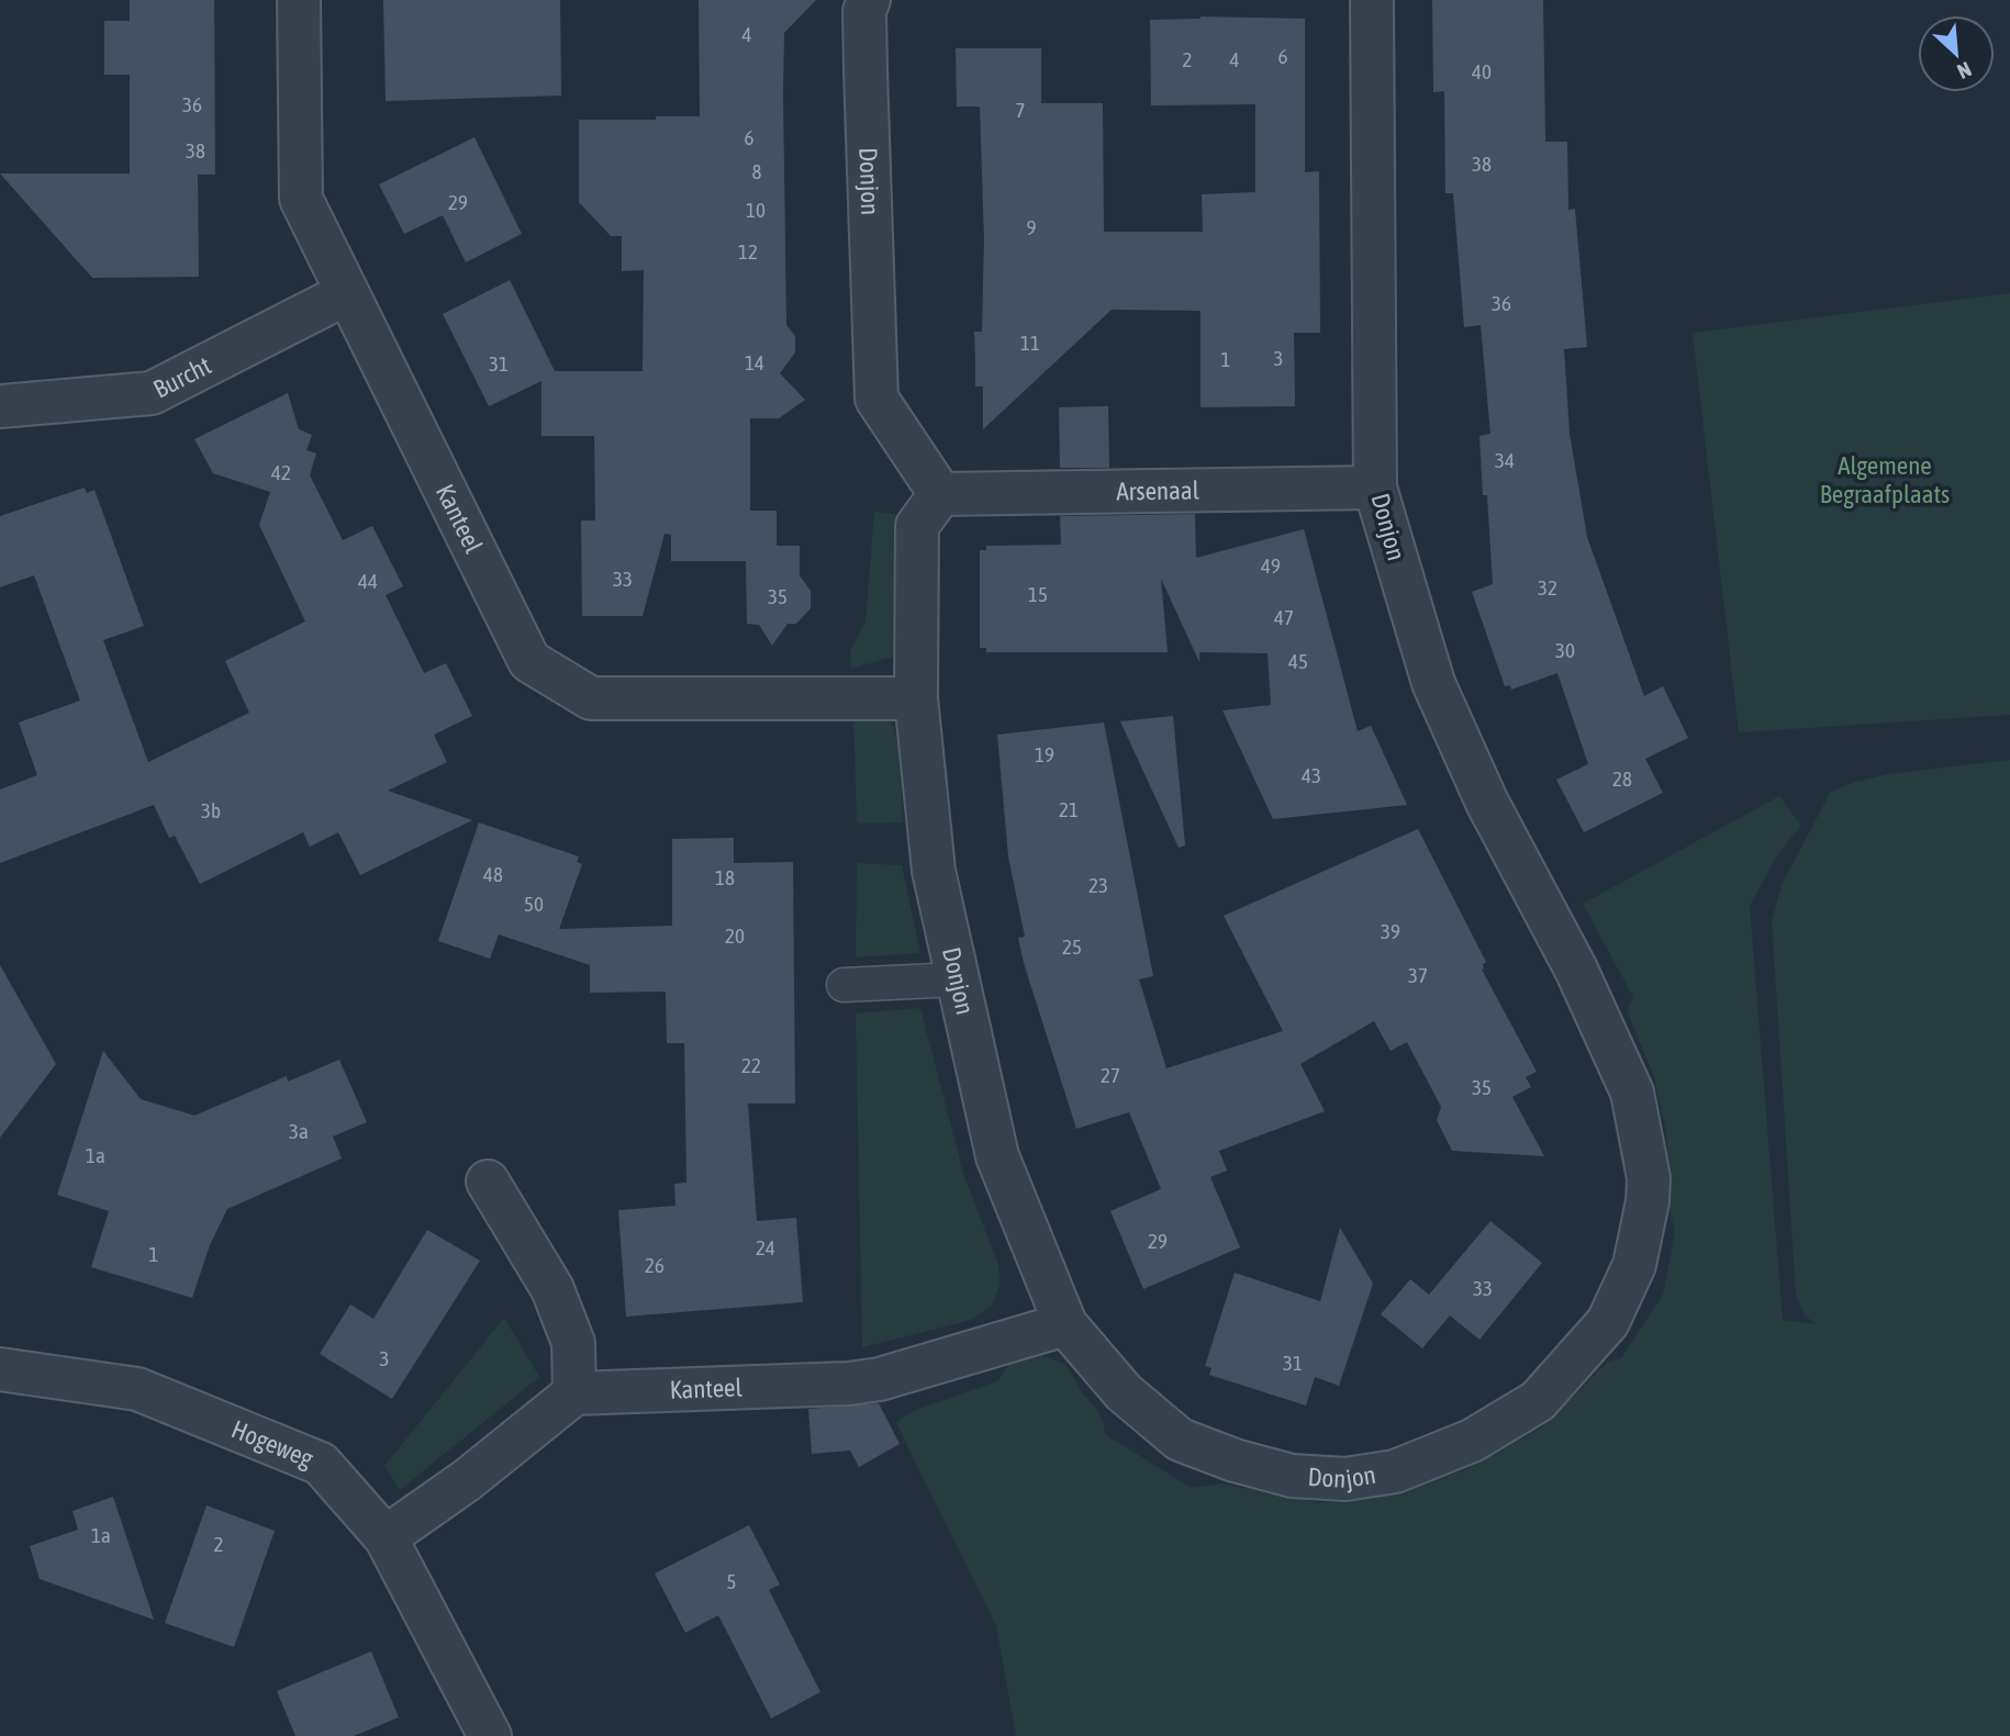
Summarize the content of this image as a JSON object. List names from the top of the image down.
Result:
{
  "streets": {
    "street": [
      "Donjon",
      "Burcht",
      "Arsenaal",
      "Kanteel",
      "Hogeweg"
    ]
  },
  "crossings": [
    ["Donjon", "Arsenaal"],
    ["Donjon", "Kanteel"],
    ["Burcht", "Kanteel"]
  ],
  "parks": ["Algemene Begraafplaats"],
  "house_numbers": [
    "4",
    "6",
    "2",
    "4",
    "40",
    "36",
    "7",
    "6",
    "38",
    "38",
    "8",
    "29",
    "10",
    "9",
    "12",
    "36",
    "11",
    "3",
    "1",
    "14",
    "31",
    "34",
    "42",
    "49",
    "33",
    "44",
    "32",
    "15",
    "35",
    "47",
    "30",
    "45",
    "19",
    "43",
    "28",
    "21",
    "3b",
    "48",
    "18",
    "23",
    "50",
    "39",
    "20",
    "25",
    "37",
    "22",
    "27",
    "35",
    "3a",
    "1a",
    "29",
    "24",
    "1",
    "26",
    "33",
    "3",
    "31",
    "1a",
    "2",
    "5"
  ],
  "north": "bottom right"
}
